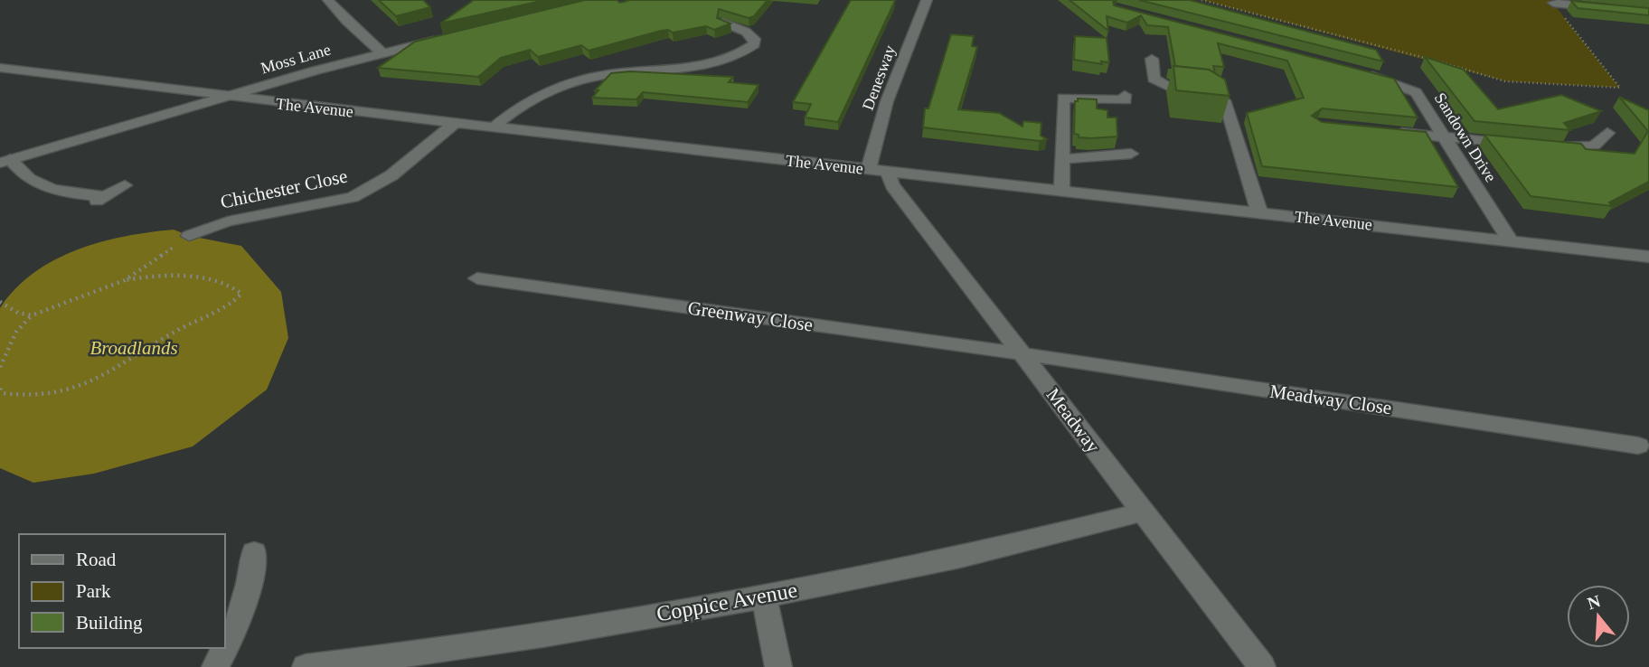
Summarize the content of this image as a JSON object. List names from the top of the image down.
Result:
{
  "streets": {
    "street": [
      "Moss Lane",
      "Denesway",
      "The Avenue",
      "Sandown Drive",
      "Chichester Close",
      "Greenway Close",
      "Meadway Close",
      "Meadway",
      "Coppice Avenue"
    ]
  },
  "crossings": [
    ["Moss Lane", "The Avenue"],
    ["Denesway", "The Avenue"],
    ["Denesway", "Meadway"],
    ["The Avenue", "Sandown Drive"],
    ["The Avenue", "Chichester Close"],
    ["The Avenue", "Meadway"],
    ["Greenway Close", "Meadway Close"],
    ["Greenway Close", "Meadway"],
    ["Meadway Close", "Meadway"],
    ["Meadway", "Coppice Avenue"]
  ],
  "parks": ["Broadlands"],
  "legend": ["Road", "Park", "Building"],
  "north": "top"
}
